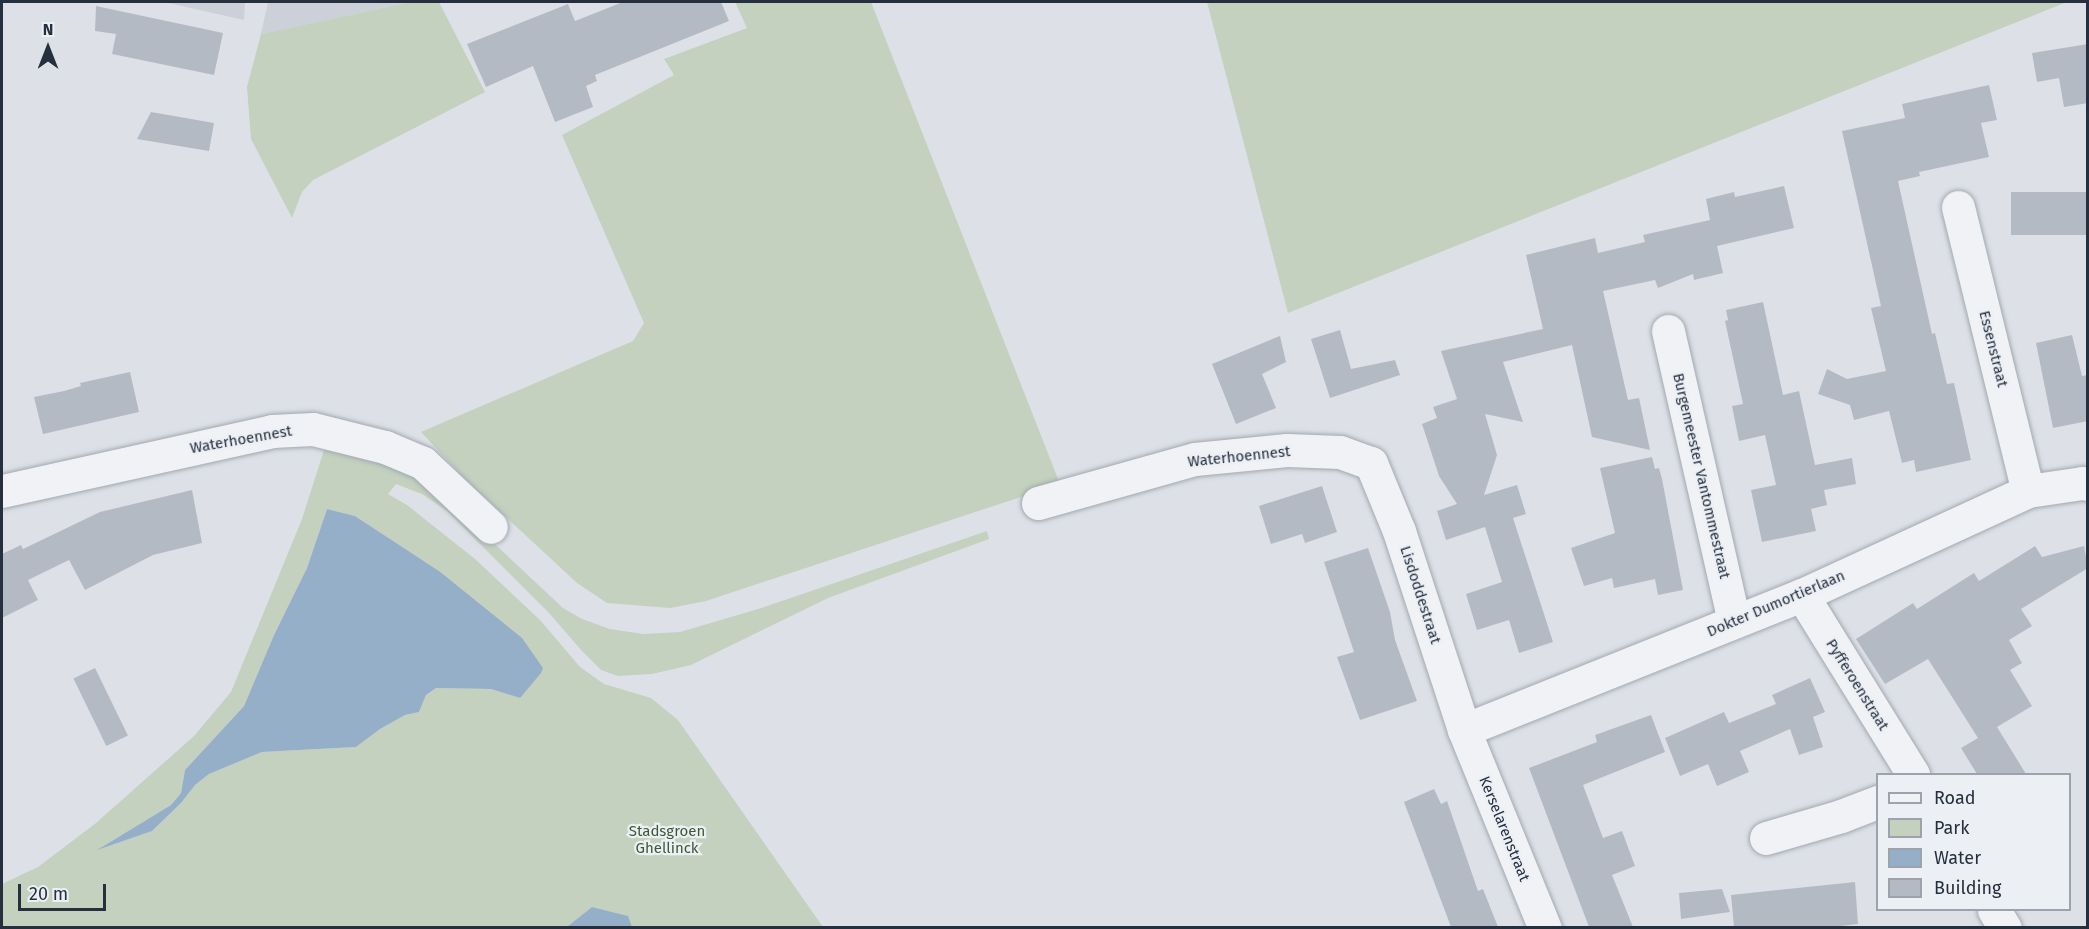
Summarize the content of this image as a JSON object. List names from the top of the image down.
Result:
{
  "streets": {
    "street": [
      "Essenstraat",
      "Waterhoennest",
      "Burgemeester Vantommestraat",
      "Lisdoddestraat",
      "Dokter Dumortierlaan",
      "Pyfferoenstraat",
      "Kerselarenstraat"
    ]
  },
  "crossings": [
    ["Essenstraat", "Dokter Dumortierlaan"],
    ["Waterhoennest", "Lisdoddestraat"],
    ["Burgemeester Vantommestraat", "Dokter Dumortierlaan"],
    ["Lisdoddestraat", "Dokter Dumortierlaan"],
    ["Lisdoddestraat", "Kerselarenstraat"],
    ["Dokter Dumortierlaan", "Pyfferoenstraat"],
    ["Dokter Dumortierlaan", "Kerselarenstraat"]
  ],
  "parks": ["Stadsgroen Ghellinck"],
  "legend": [
    "Road",
    "Park",
    "Water",
    "Building"
  ],
  "scale_bar": "20 m",
  "north": "top"
}
